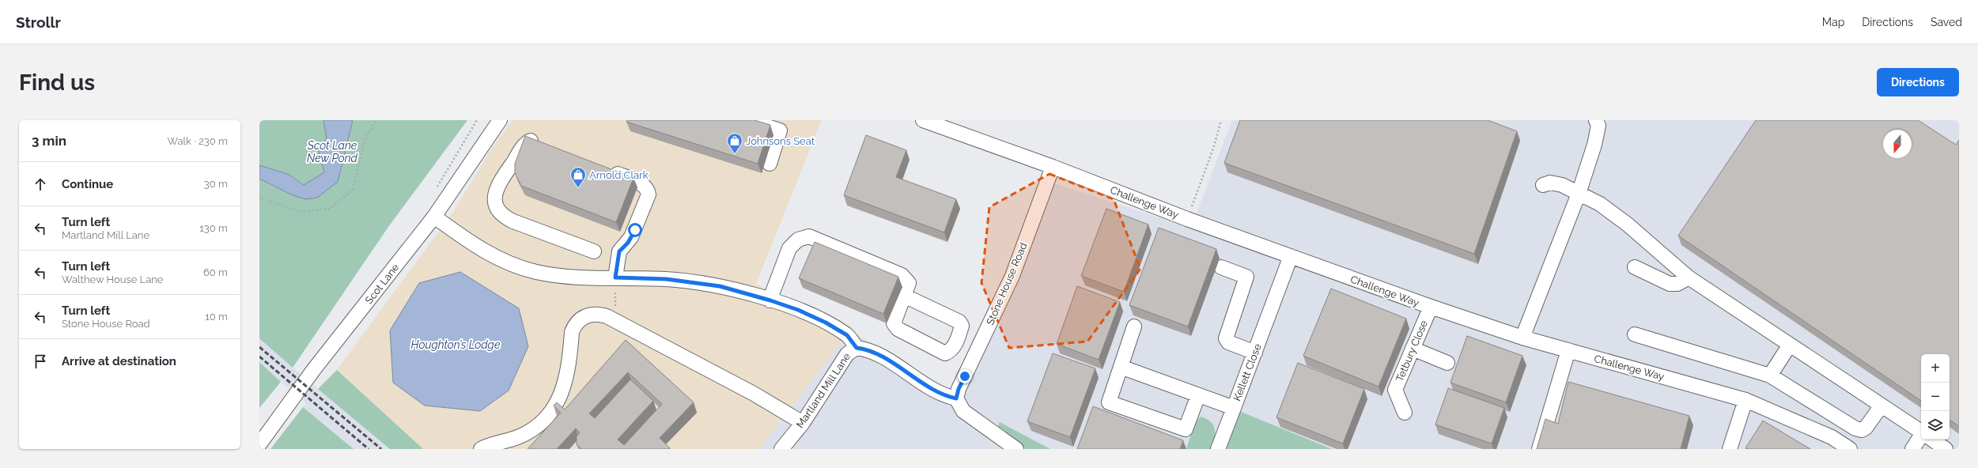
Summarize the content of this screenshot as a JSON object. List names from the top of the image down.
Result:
{
  "streets": {
    "street": [
      "Challenge Way",
      "Scot Lane",
      "Stone House Road",
      "Tetbury Close",
      "Kellett Close",
      "Martland Mill Lane"
    ]
  },
  "crossings": [
    ["Challenge Way", "Stone House Road"],
    ["Challenge Way", "Tetbury Close"],
    ["Challenge Way", "Kellett Close"],
    ["Scot Lane", "Martland Mill Lane"]
  ],
  "water": ["Scot Lane New Pond", "Houghton’s Lodge"],
  "places": {
    "shop": ["Johnsons Seat", "Arnold Clark"]
  },
  "north": "bottom",
  "page": {
    "header": "Strollr",
    "nav": ["Map", "Directions", "Saved"],
    "buttons": "Directions",
    "title": "Find us",
    "heading": ["3 min", "Walk · 230 m"],
    "list": [
      ["Continue", "30 m"],
      ["Turn left", "Martland Mill Lane", "130 m"],
      ["Turn left", "Walthew House Lane", "60 m"],
      ["Turn left", "Stone House Road", "10 m"],
      "Arrive at destination"
    ],
    "map_buttons": ["+", "−"]
  }
}
